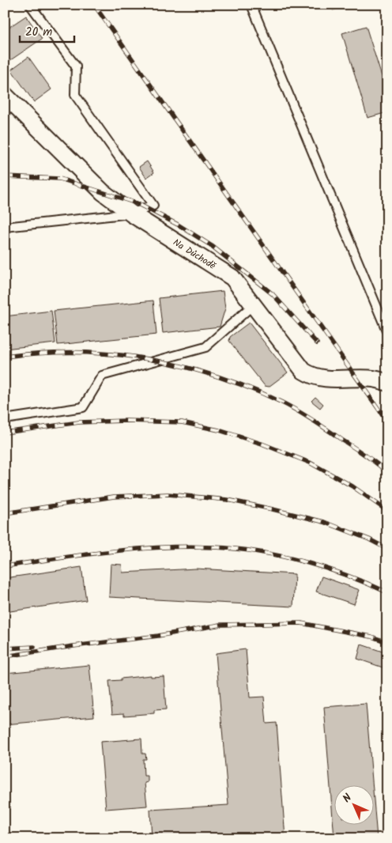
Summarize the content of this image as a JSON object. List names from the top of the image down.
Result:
{
  "streets": {
    "street": ["Na Důchodě"]
  },
  "scale_bar": "20 m",
  "north": "top left"
}
